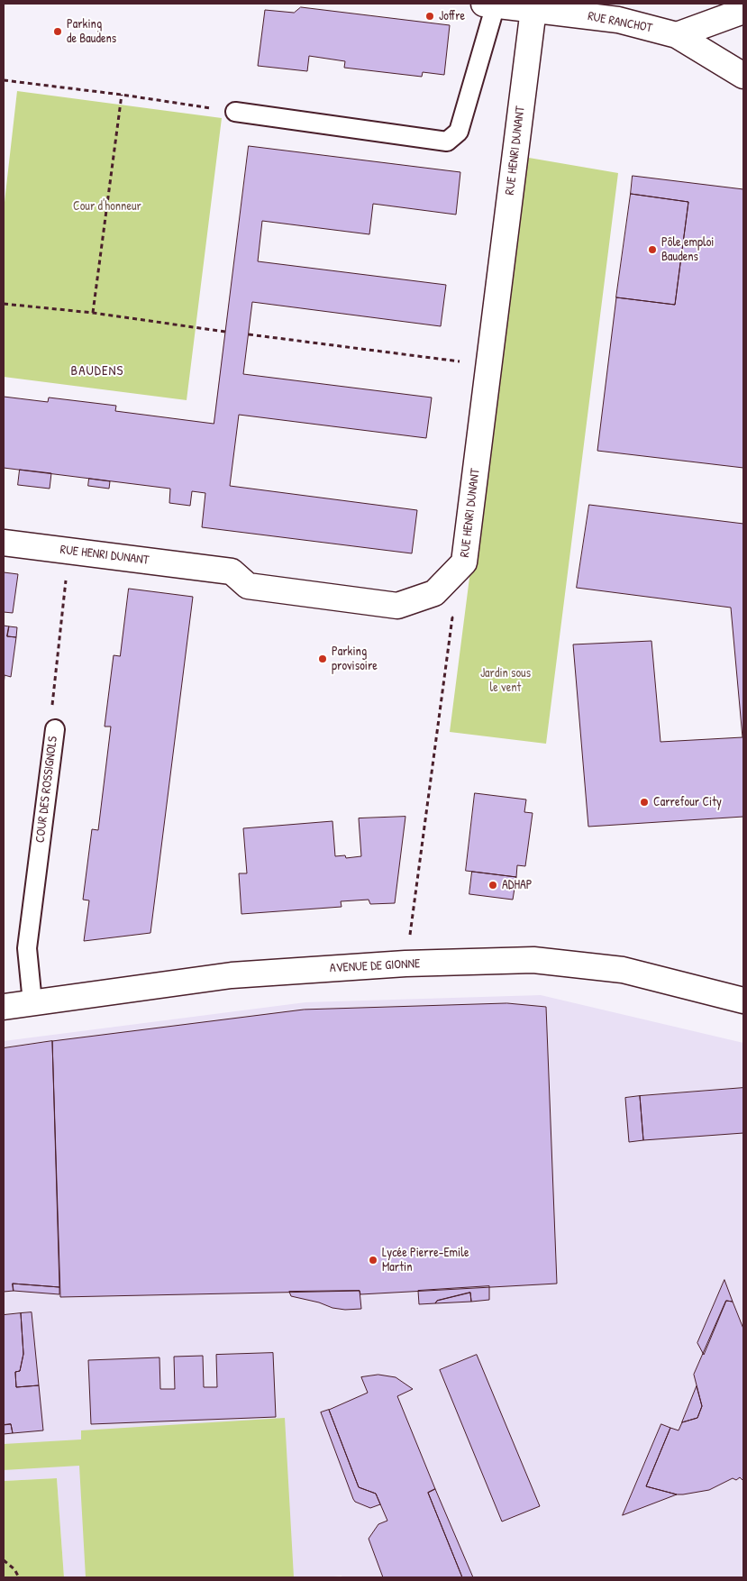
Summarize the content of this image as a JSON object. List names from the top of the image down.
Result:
{
  "streets": {
    "street": ["RUE RANCHOT", "RUE HENRI DUNANT", "AVENUE DE GIONNE"],
    "lane": ["COUR DES ROSSIGNOLS"]
  },
  "crossings": [
    ["RUE RANCHOT", "RUE HENRI DUNANT"],
    ["RUE HENRI DUNANT", "COUR DES ROSSIGNOLS"],
    ["COUR DES ROSSIGNOLS", "AVENUE DE GIONNE"]
  ],
  "districts": ["BAUDENS"],
  "parks": ["Cour d'honneur", "Jardin sous le vent"],
  "places": [
    "Joffre",
    "Parking de Baudens",
    "Pôle emploi Baudens",
    "Parking provisoire",
    "Carrefour City",
    "ADHAP",
    "Lycée Pierre-Emile Martin"
  ]
}
